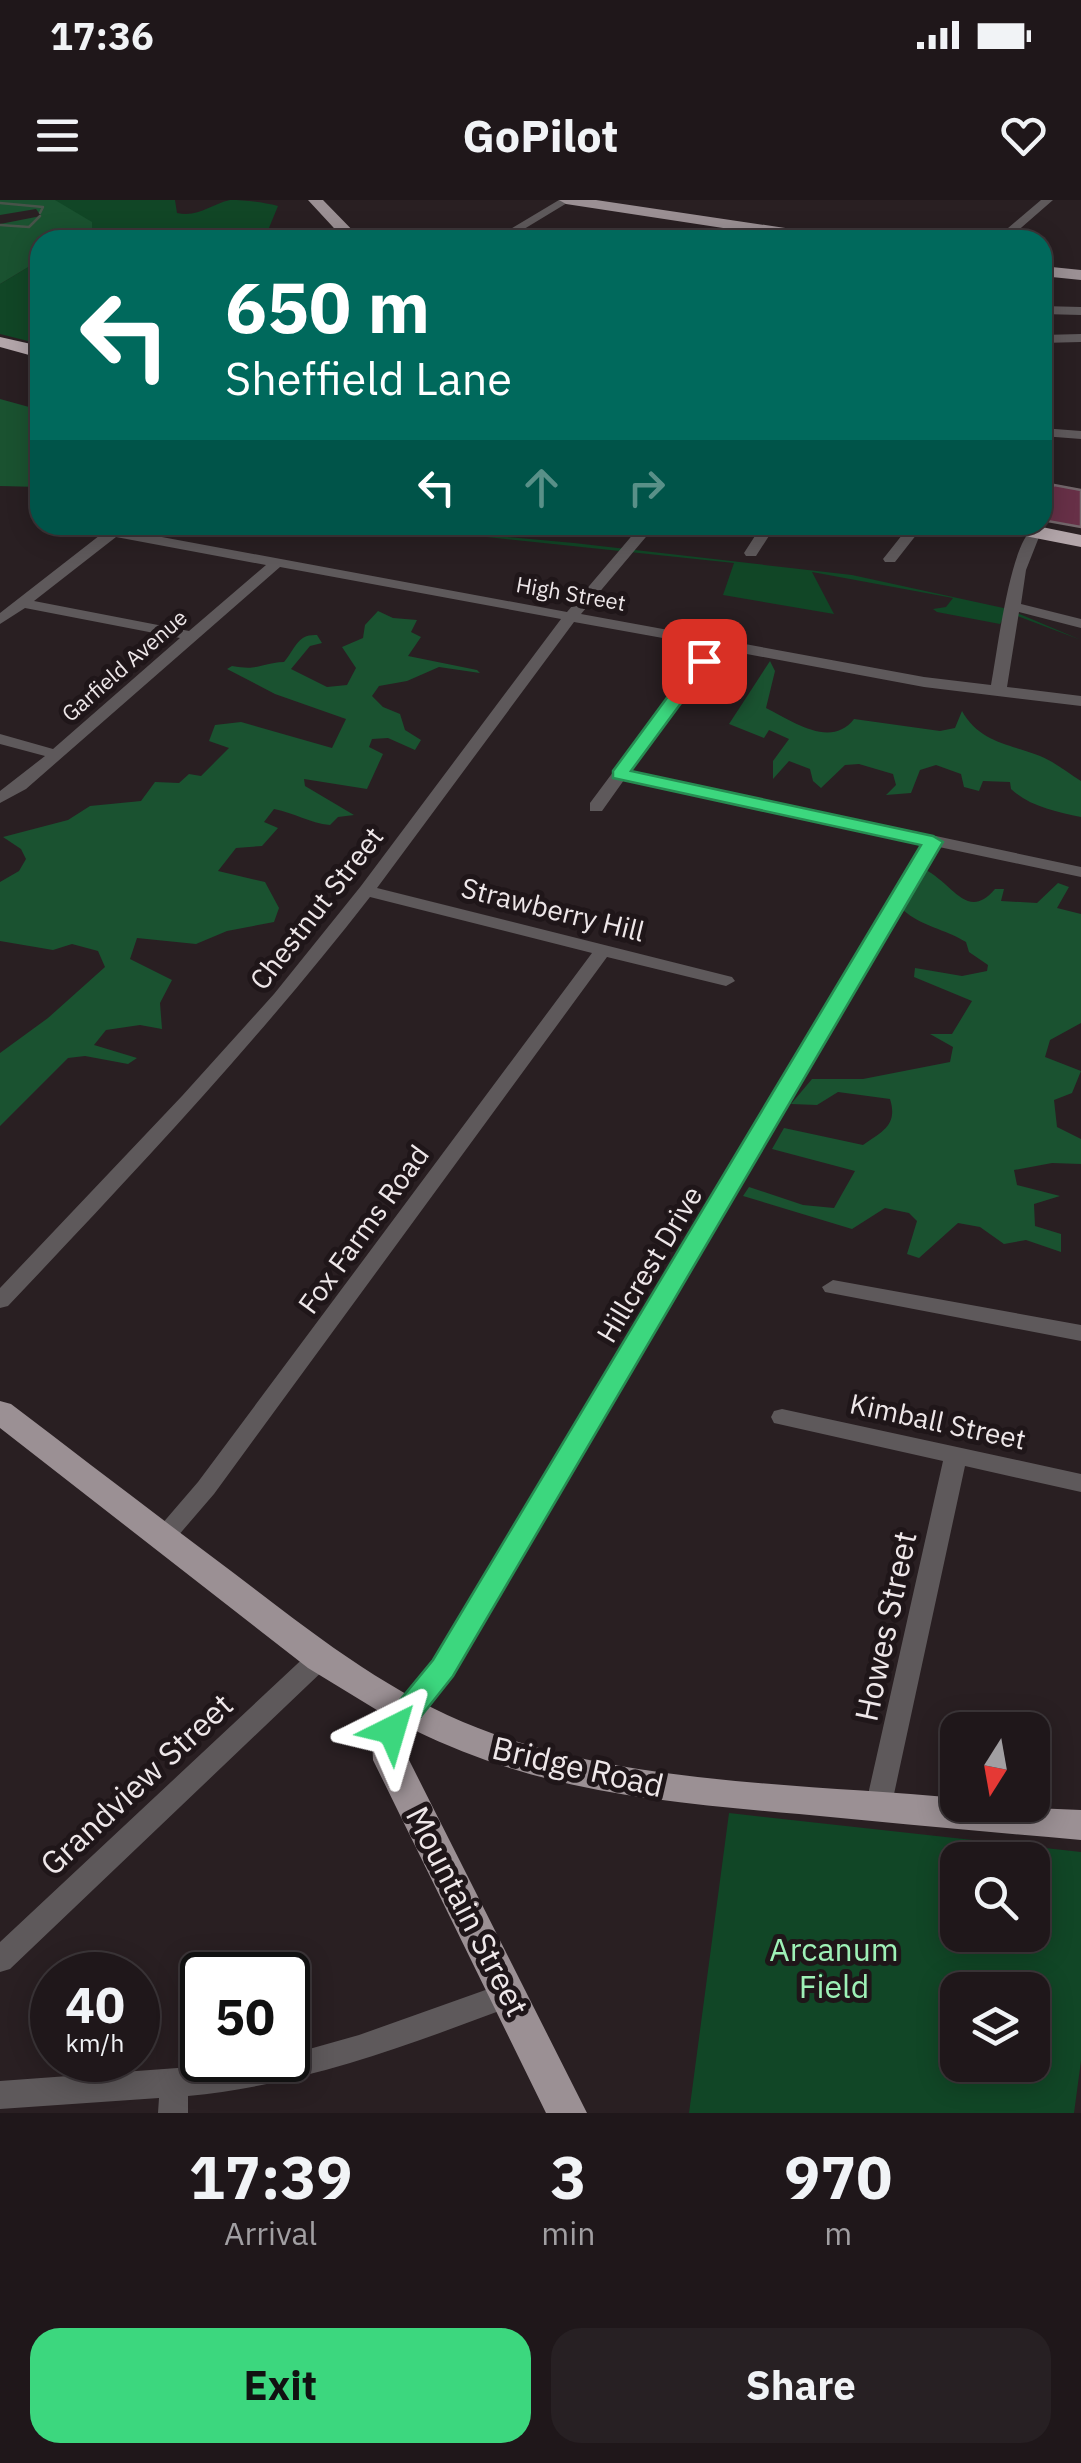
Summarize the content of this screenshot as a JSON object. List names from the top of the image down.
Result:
{
  "streets": {
    "main road": ["Bridge Road", "Mountain Street"],
    "street": [
      "High Street",
      "Garfield Avenue",
      "Chestnut Street",
      "Strawberry Hill",
      "Fox Farms Road",
      "Hillcrest Drive",
      "Kimball Street",
      "Howes Street",
      "Grandview Street"
    ]
  },
  "crossings": [
    ["High Street", "Garfield Avenue"],
    ["High Street", "Chestnut Street"],
    ["Chestnut Street", "Strawberry Hill"],
    ["Strawberry Hill", "Fox Farms Road"],
    ["Fox Farms Road", "Bridge Road"],
    ["Hillcrest Drive", "Bridge Road"],
    ["Hillcrest Drive", "Mountain Street"],
    ["Kimball Street", "Howes Street"],
    ["Howes Street", "Bridge Road"],
    ["Bridge Road", "Grandview Street"],
    ["Bridge Road", "Mountain Street"]
  ],
  "parks": ["Arcanum Field"],
  "north": "bottom",
  "page": {
    "status": "17:36",
    "header": "GoPilot",
    "turn": ["650 m", "Sheffield Lane"],
    "speed": "40 km/h",
    "limit": "50",
    "eta": [
      "17:39",
      "Arrival",
      "3",
      "min",
      "970",
      "m"
    ],
    "buttons": ["Exit", "Share"]
  }
}
